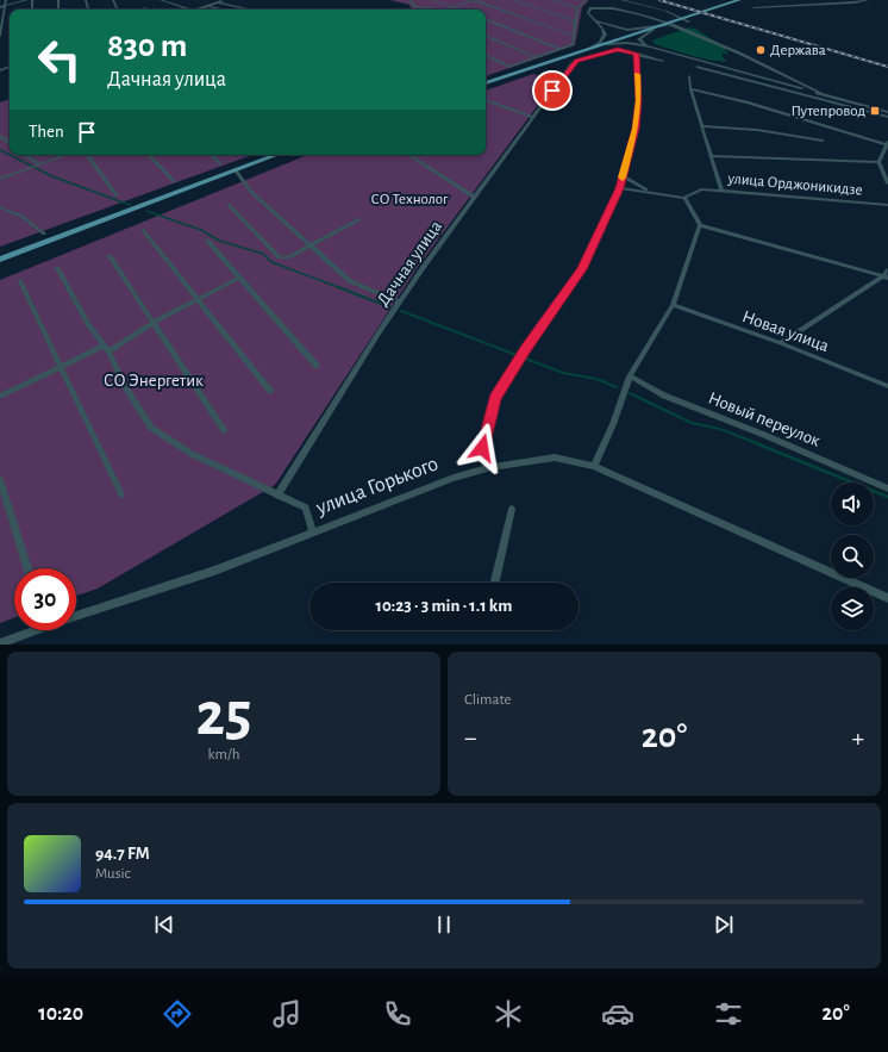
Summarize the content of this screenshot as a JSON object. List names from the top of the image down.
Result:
{
  "streets": {
    "street": [
      "улица Орджоникидзе",
      "Дачная улица",
      "Новая улица",
      "Новый переулок",
      "улица Горького"
    ]
  },
  "parks": ["СО Технолог", "СО Энергетик"],
  "places": {
    "other": ["Держава"],
    "transit": ["Путепровод"]
  },
  "page": {
    "turn": ["830 m", "Дачная улица"],
    "then": "Then",
    "limit": "30",
    "trip": "10:23 · 3 min · 1.1 km",
    "tile": [
      ["25", "km/h"],
      "Climate"
    ],
    "heat": ["−", "20°", "+"],
    "song": ["94.7 FM", "Music"],
    "tabs": ["10:20", "20°"]
  }
}
